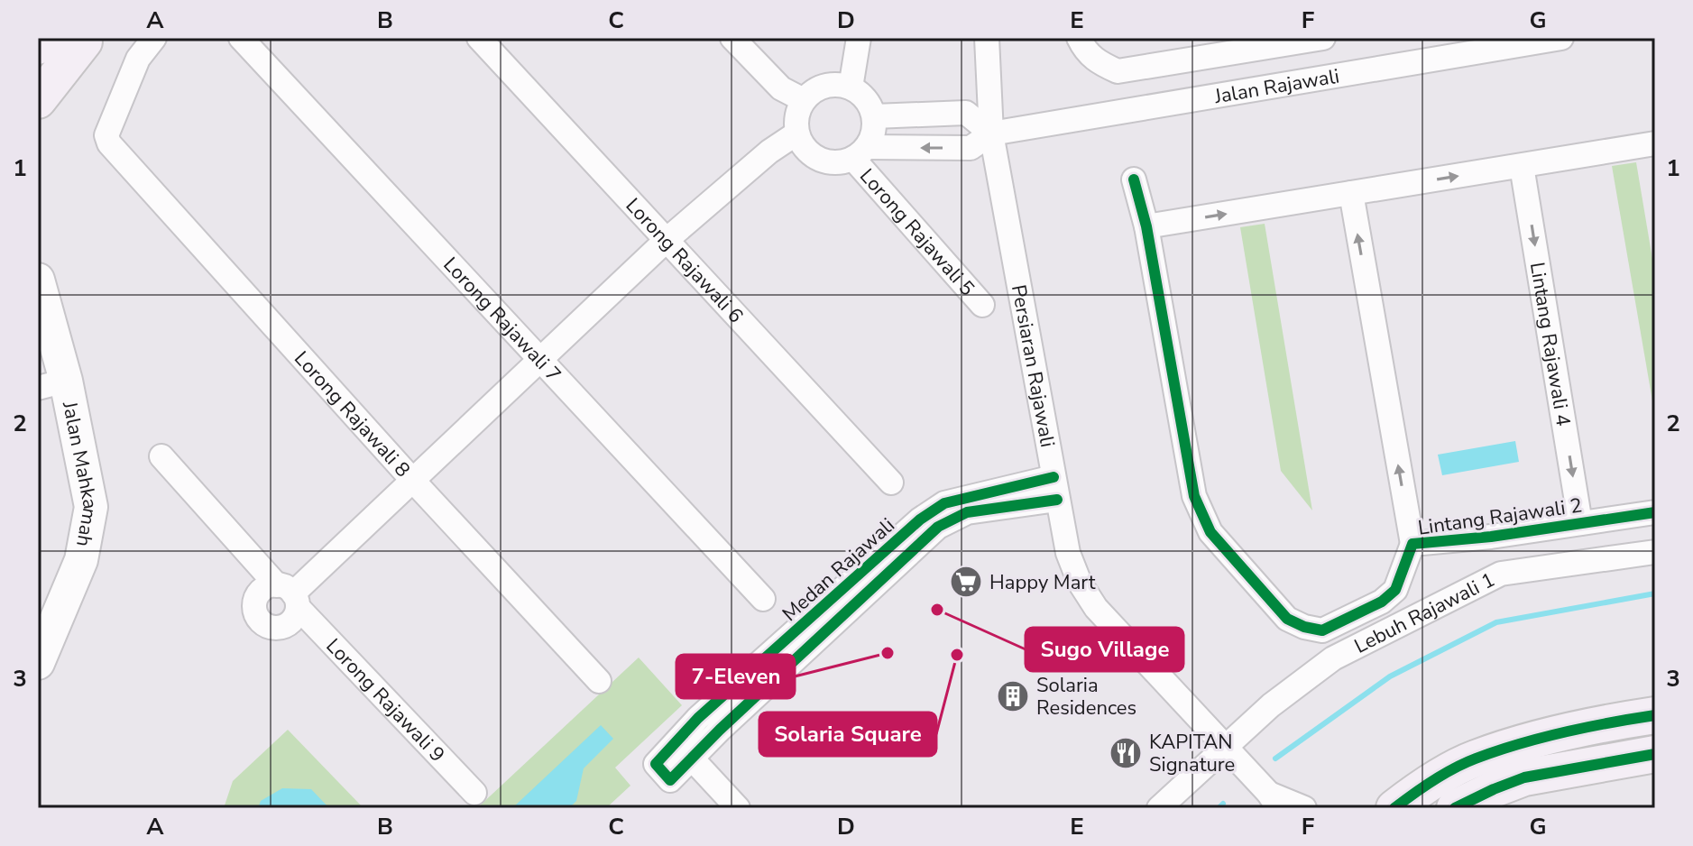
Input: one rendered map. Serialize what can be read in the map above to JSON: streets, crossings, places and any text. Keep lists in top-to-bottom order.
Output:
{
  "streets": {
    "main road": ["Jalan Mahkamah"],
    "street": [
      "Jalan Rajawali",
      "Lorong Rajawali 5",
      "Lorong Rajawali 6",
      "Lorong Rajawali 7",
      "Lintang Rajawali 4",
      "Persiaran Rajawali",
      "Lorong Rajawali 8",
      "Lintang Rajawali 2",
      "Medan Rajawali",
      "Lebuh Rajawali 1",
      "Lorong Rajawali 9"
    ]
  },
  "crossings": [
    ["Jalan Rajawali", "Lorong Rajawali 5"],
    ["Jalan Rajawali", "Persiaran Rajawali"],
    ["Lintang Rajawali 4", "Lintang Rajawali 2"],
    ["Persiaran Rajawali", "Medan Rajawali"],
    ["Persiaran Rajawali", "Lebuh Rajawali 1"]
  ],
  "places": {
    "supermarket": ["Happy Mart"],
    "other": ["Sugo Village", "7-Eleven", "Solaria Square"],
    "building": ["Solaria Residences"],
    "restaurant": ["KAPITAN Signature"]
  },
  "grid": {
    "columns": [
      "A",
      "B",
      "C",
      "D",
      "E",
      "F",
      "G"
    ],
    "rows": ["1", "2", "3"]
  }
}
